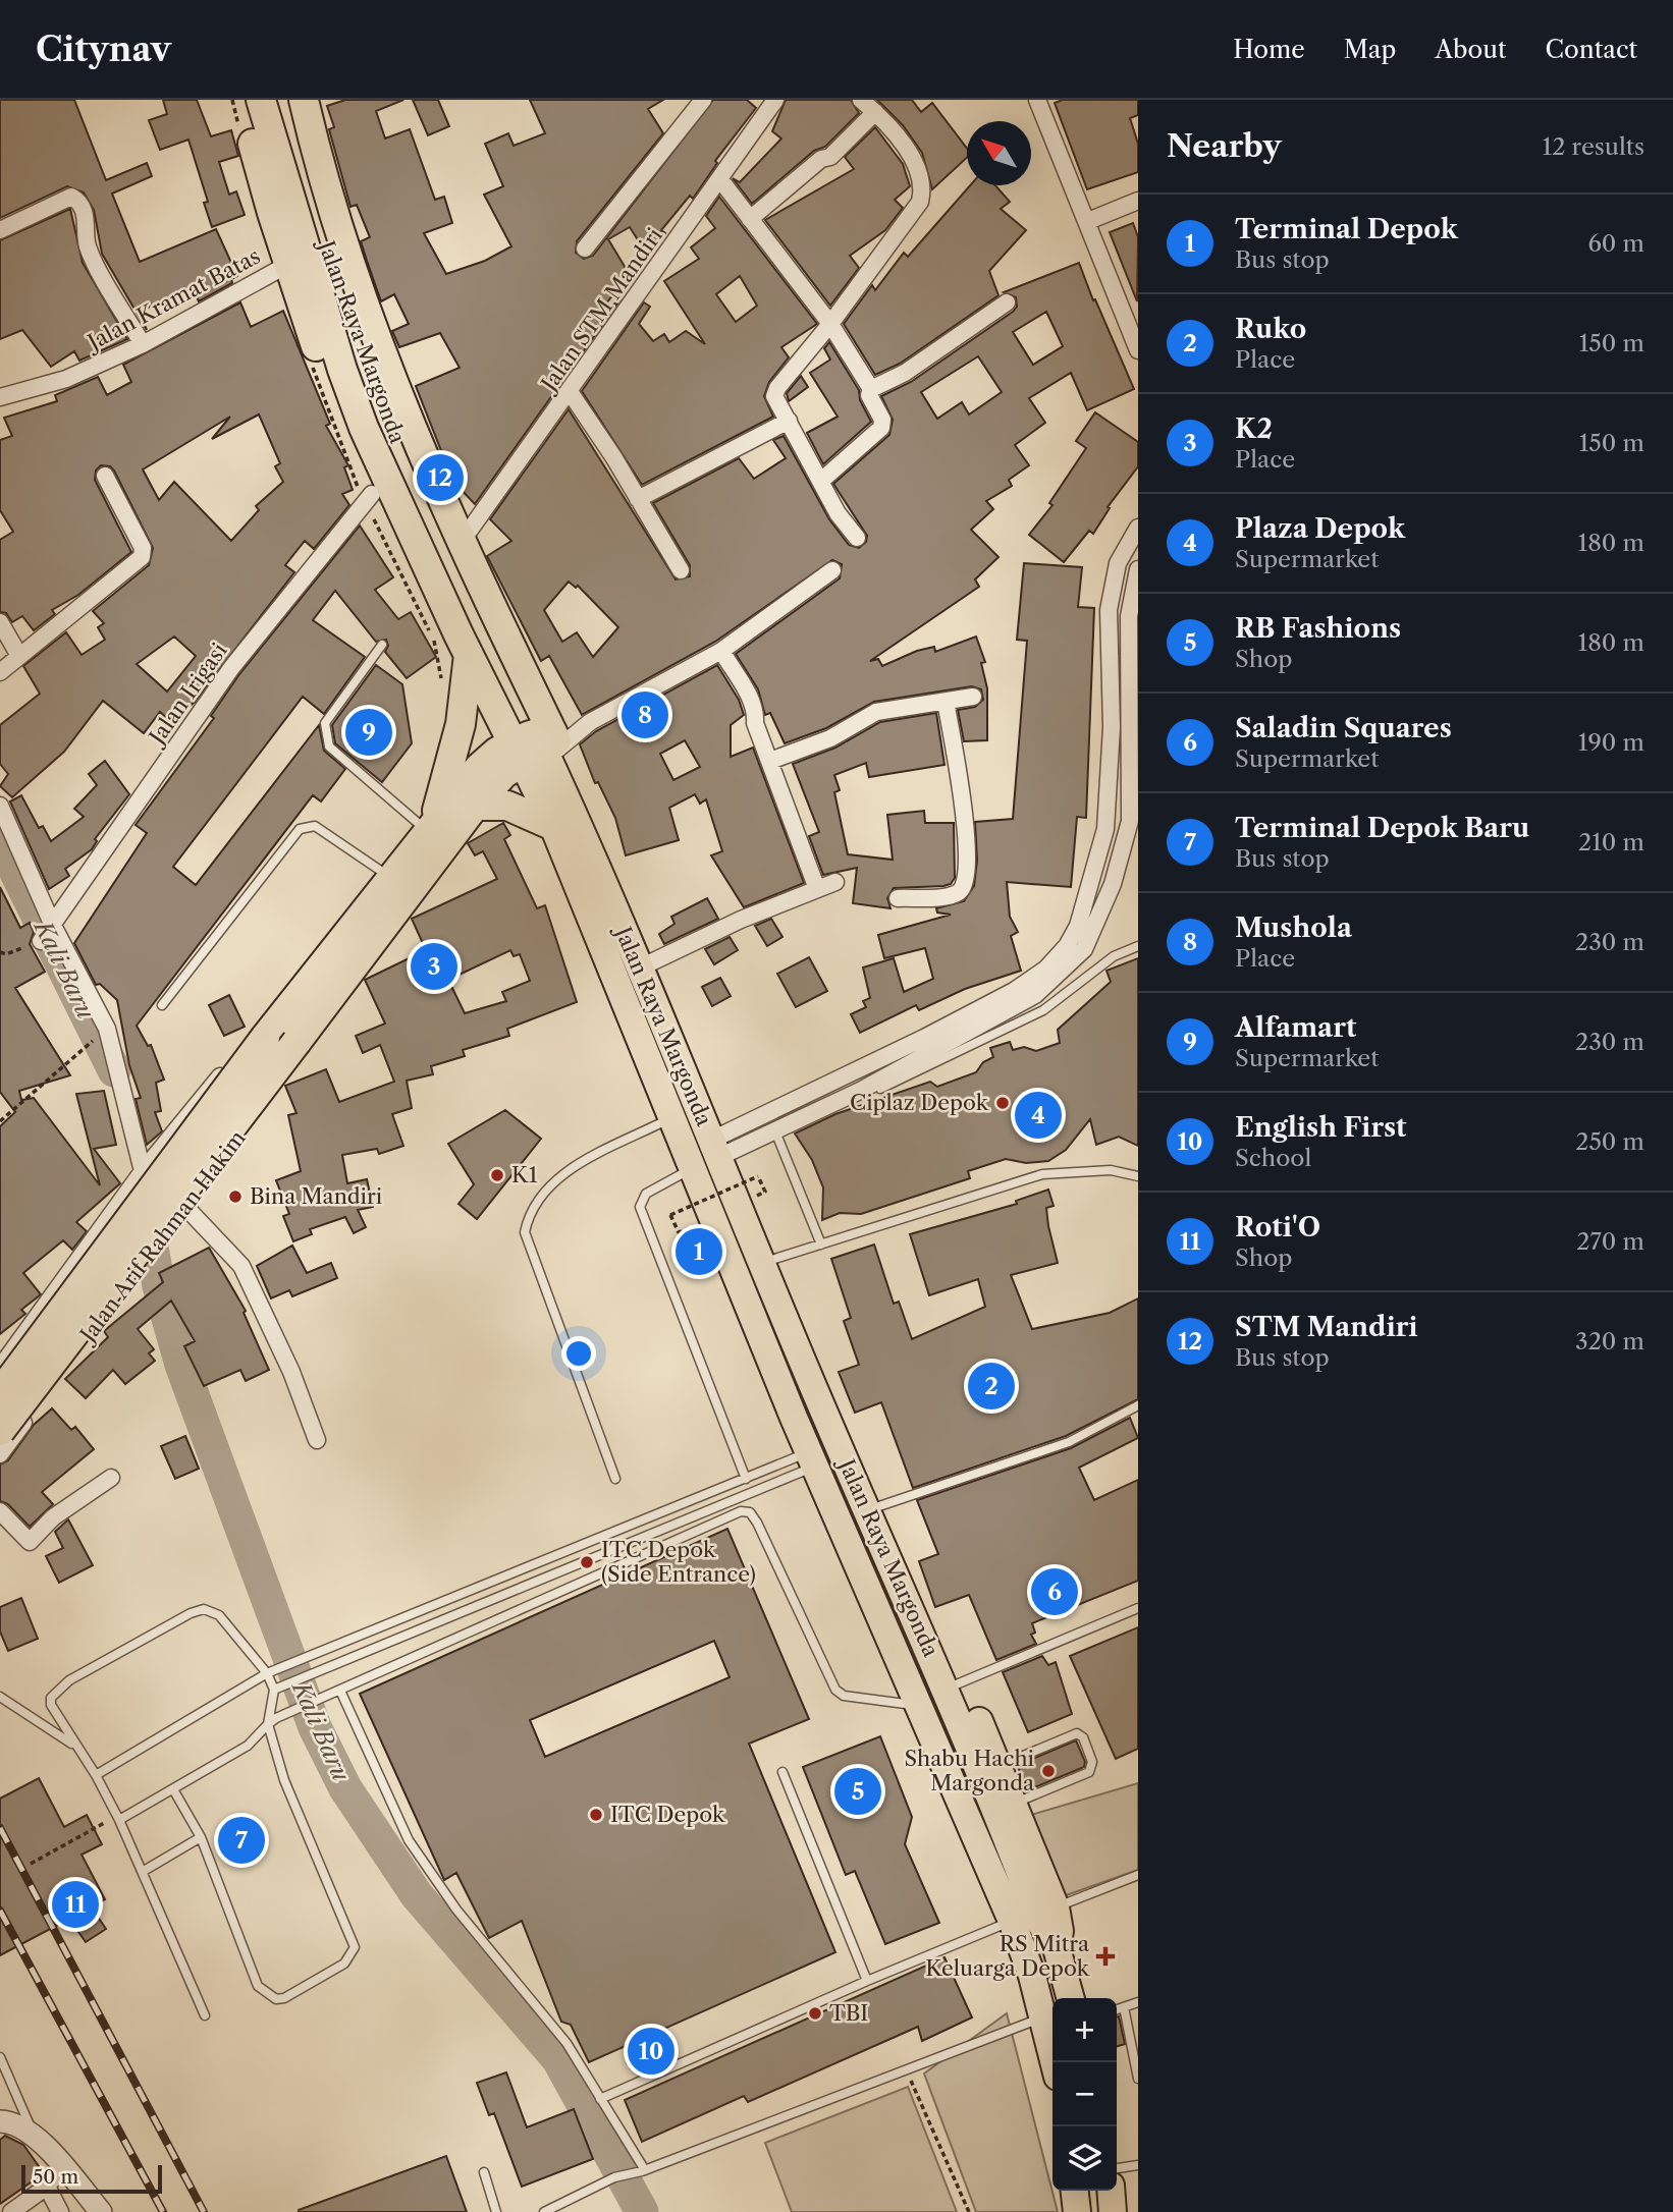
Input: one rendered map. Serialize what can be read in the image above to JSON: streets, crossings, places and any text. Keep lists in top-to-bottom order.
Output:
{
  "streets": {
    "highway": ["Jalan Raya Margonda", "Jalan Arif Rahman Hakim"],
    "street": ["Jalan Kramat Batas", "Jalan STM Mandiri", "Jalan Irigasi"]
  },
  "crossings": [
    ["Jalan Kramat Batas", "Jalan Raya Margonda"],
    ["Jalan STM Mandiri", "Jalan Raya Margonda"],
    ["Jalan Raya Margonda", "Jalan Irigasi"],
    ["Jalan Raya Margonda", "Jalan Arif Rahman Hakim"]
  ],
  "water": ["Kali Baru"],
  "places": {
    "other": [
      "Ciplaz Depok",
      "K1",
      "Bina Mandiri",
      "ITC Depok (Side Entrance)",
      "Shabu Hachi Margonda",
      "ITC Depok",
      "TBI"
    ],
    "health": ["RS Mitra Keluarga Depok"]
  },
  "scale_bar": "50 m",
  "north": "top left",
  "page": {
    "header": "Citynav",
    "nav": [
      "Home",
      "Map",
      "About",
      "Contact"
    ],
    "heading": ["Nearby", "12 results"],
    "list": [
      {
        "mark": "1",
        "name": "Terminal Depok",
        "note": "Bus stop",
        "value": "60 m"
      },
      {
        "mark": "2",
        "name": "Ruko",
        "note": "Place",
        "value": "150 m"
      },
      {
        "mark": "3",
        "name": "K2",
        "note": "Place",
        "value": "150 m"
      },
      {
        "mark": "4",
        "name": "Plaza Depok",
        "note": "Supermarket",
        "value": "180 m"
      },
      {
        "mark": "5",
        "name": "RB Fashions",
        "note": "Shop",
        "value": "180 m"
      },
      {
        "mark": "6",
        "name": "Saladin Squares",
        "note": "Supermarket",
        "value": "190 m"
      },
      {
        "mark": "7",
        "name": "Terminal Depok Baru",
        "note": "Bus stop",
        "value": "210 m"
      },
      {
        "mark": "8",
        "name": "Mushola",
        "note": "Place",
        "value": "230 m"
      },
      {
        "mark": "9",
        "name": "Alfamart",
        "note": "Supermarket",
        "value": "230 m"
      },
      {
        "mark": "10",
        "name": "English First",
        "note": "School",
        "value": "250 m"
      },
      {
        "mark": "11",
        "name": "Roti'O",
        "note": "Shop",
        "value": "270 m"
      },
      {
        "mark": "12",
        "name": "STM Mandiri",
        "note": "Bus stop",
        "value": "320 m"
      }
    ],
    "pins": [
      "12",
      "8",
      "9",
      "3",
      "4",
      "1",
      "2",
      "6",
      "5",
      "7",
      "11",
      "10"
    ],
    "map_buttons": ["+", "−"],
    "scale": "50 m"
  }
}
